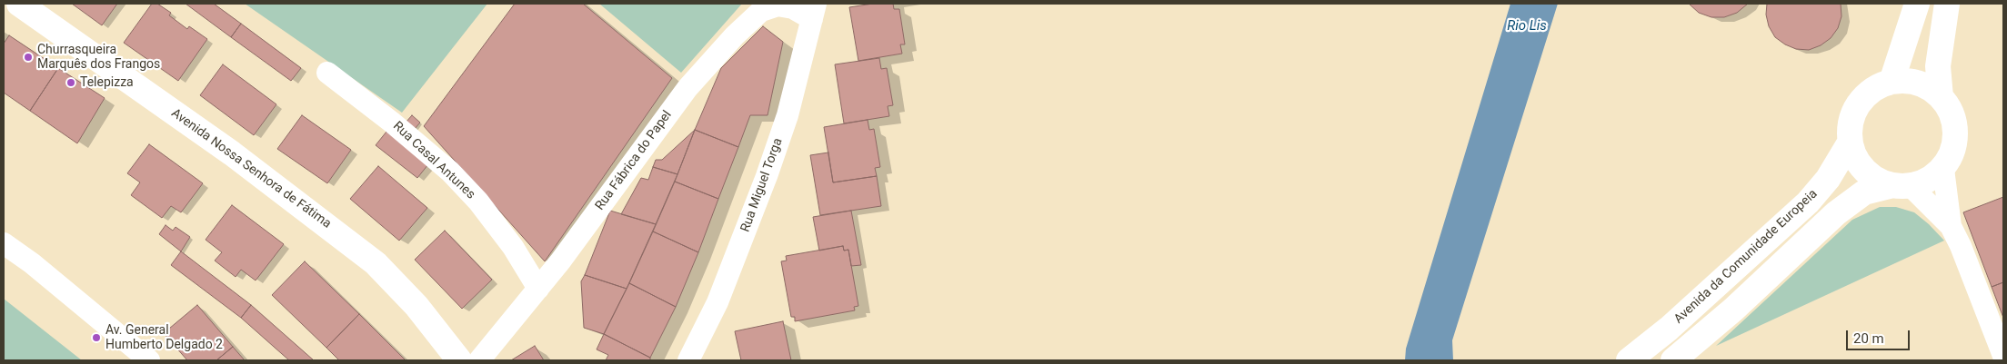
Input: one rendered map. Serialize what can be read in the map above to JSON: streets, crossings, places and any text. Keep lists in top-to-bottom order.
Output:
{
  "streets": {
    "main road": ["Avenida Nossa Senhora de Fátima", "Avenida da Comunidade Europeia"],
    "street": ["Rua Casal Antunes", "Rua Fábrica do Papel", "Rua Miguel Torga"]
  },
  "crossings": [
    ["Rua Casal Antunes", "Rua Fábrica do Papel"],
    ["Rua Fábrica do Papel", "Rua Miguel Torga"]
  ],
  "water": ["Rio Lis"],
  "places": ["Churrasqueira Marquês dos Frangos", "Telepizza", "Av. General Humberto Delgado 2"],
  "scale_bar": "20 m"
}
